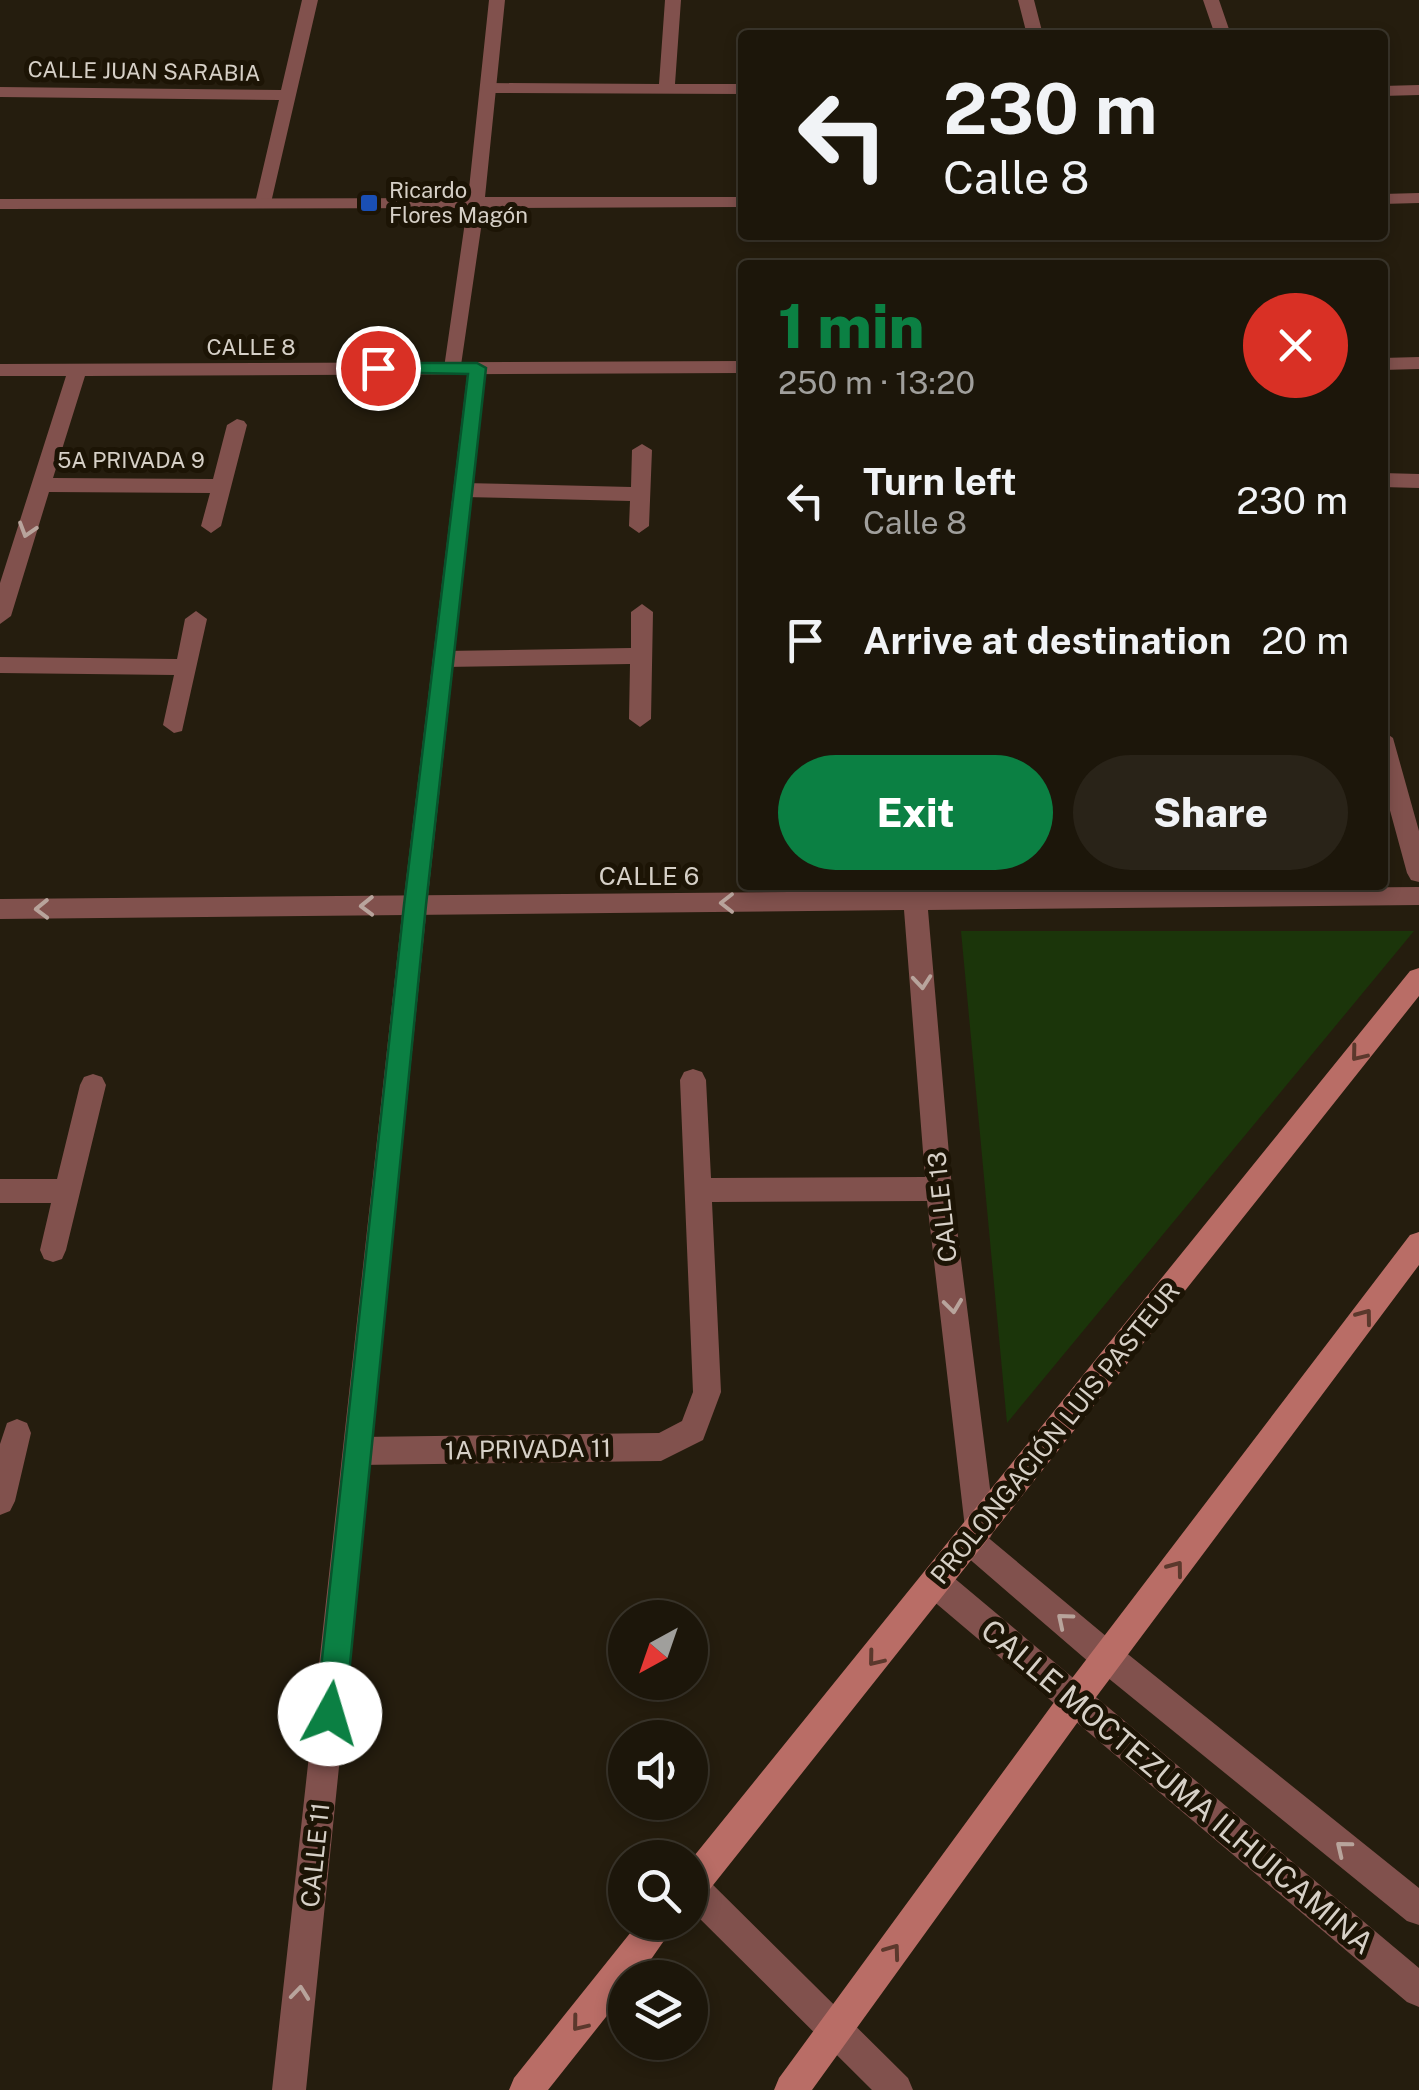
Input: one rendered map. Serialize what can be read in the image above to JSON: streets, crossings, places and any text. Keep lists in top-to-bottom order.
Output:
{
  "streets": {
    "main road": ["PROLONGACIÓN LUIS PASTEUR"],
    "street": [
      "CALLE JUAN SARABIA",
      "CALLE 8",
      "5A PRIVADA 9",
      "CALLE 6",
      "CALLE 13",
      "1A PRIVADA 11",
      "CALLE MOCTEZUMA ILHUICAMINA",
      "CALLE 11"
    ]
  },
  "crossings": [
    ["CALLE 8", "CALLE 11"],
    ["CALLE 6", "CALLE 13"],
    ["CALLE 6", "CALLE 11"],
    ["CALLE 13", "PROLONGACIÓN LUIS PASTEUR"],
    ["CALLE 13", "CALLE MOCTEZUMA ILHUICAMINA"],
    ["PROLONGACIÓN LUIS PASTEUR", "CALLE MOCTEZUMA ILHUICAMINA"],
    ["1A PRIVADA 11", "CALLE 11"]
  ],
  "one_way": ["CALLE 6", "CALLE 13"],
  "places": {
    "transit": ["Ricardo Flores Magón"]
  },
  "north": "bottom left",
  "page": {
    "turn": ["230 m", "Calle 8"],
    "heading": ["1 min", "250 m · 13:20"],
    "list": [
      {
        "name": "Turn left",
        "note": "Calle 8",
        "value": "230 m"
      },
      {
        "name": "Arrive at destination",
        "value": "20 m"
      }
    ],
    "buttons": ["Exit", "Share"]
  }
}
